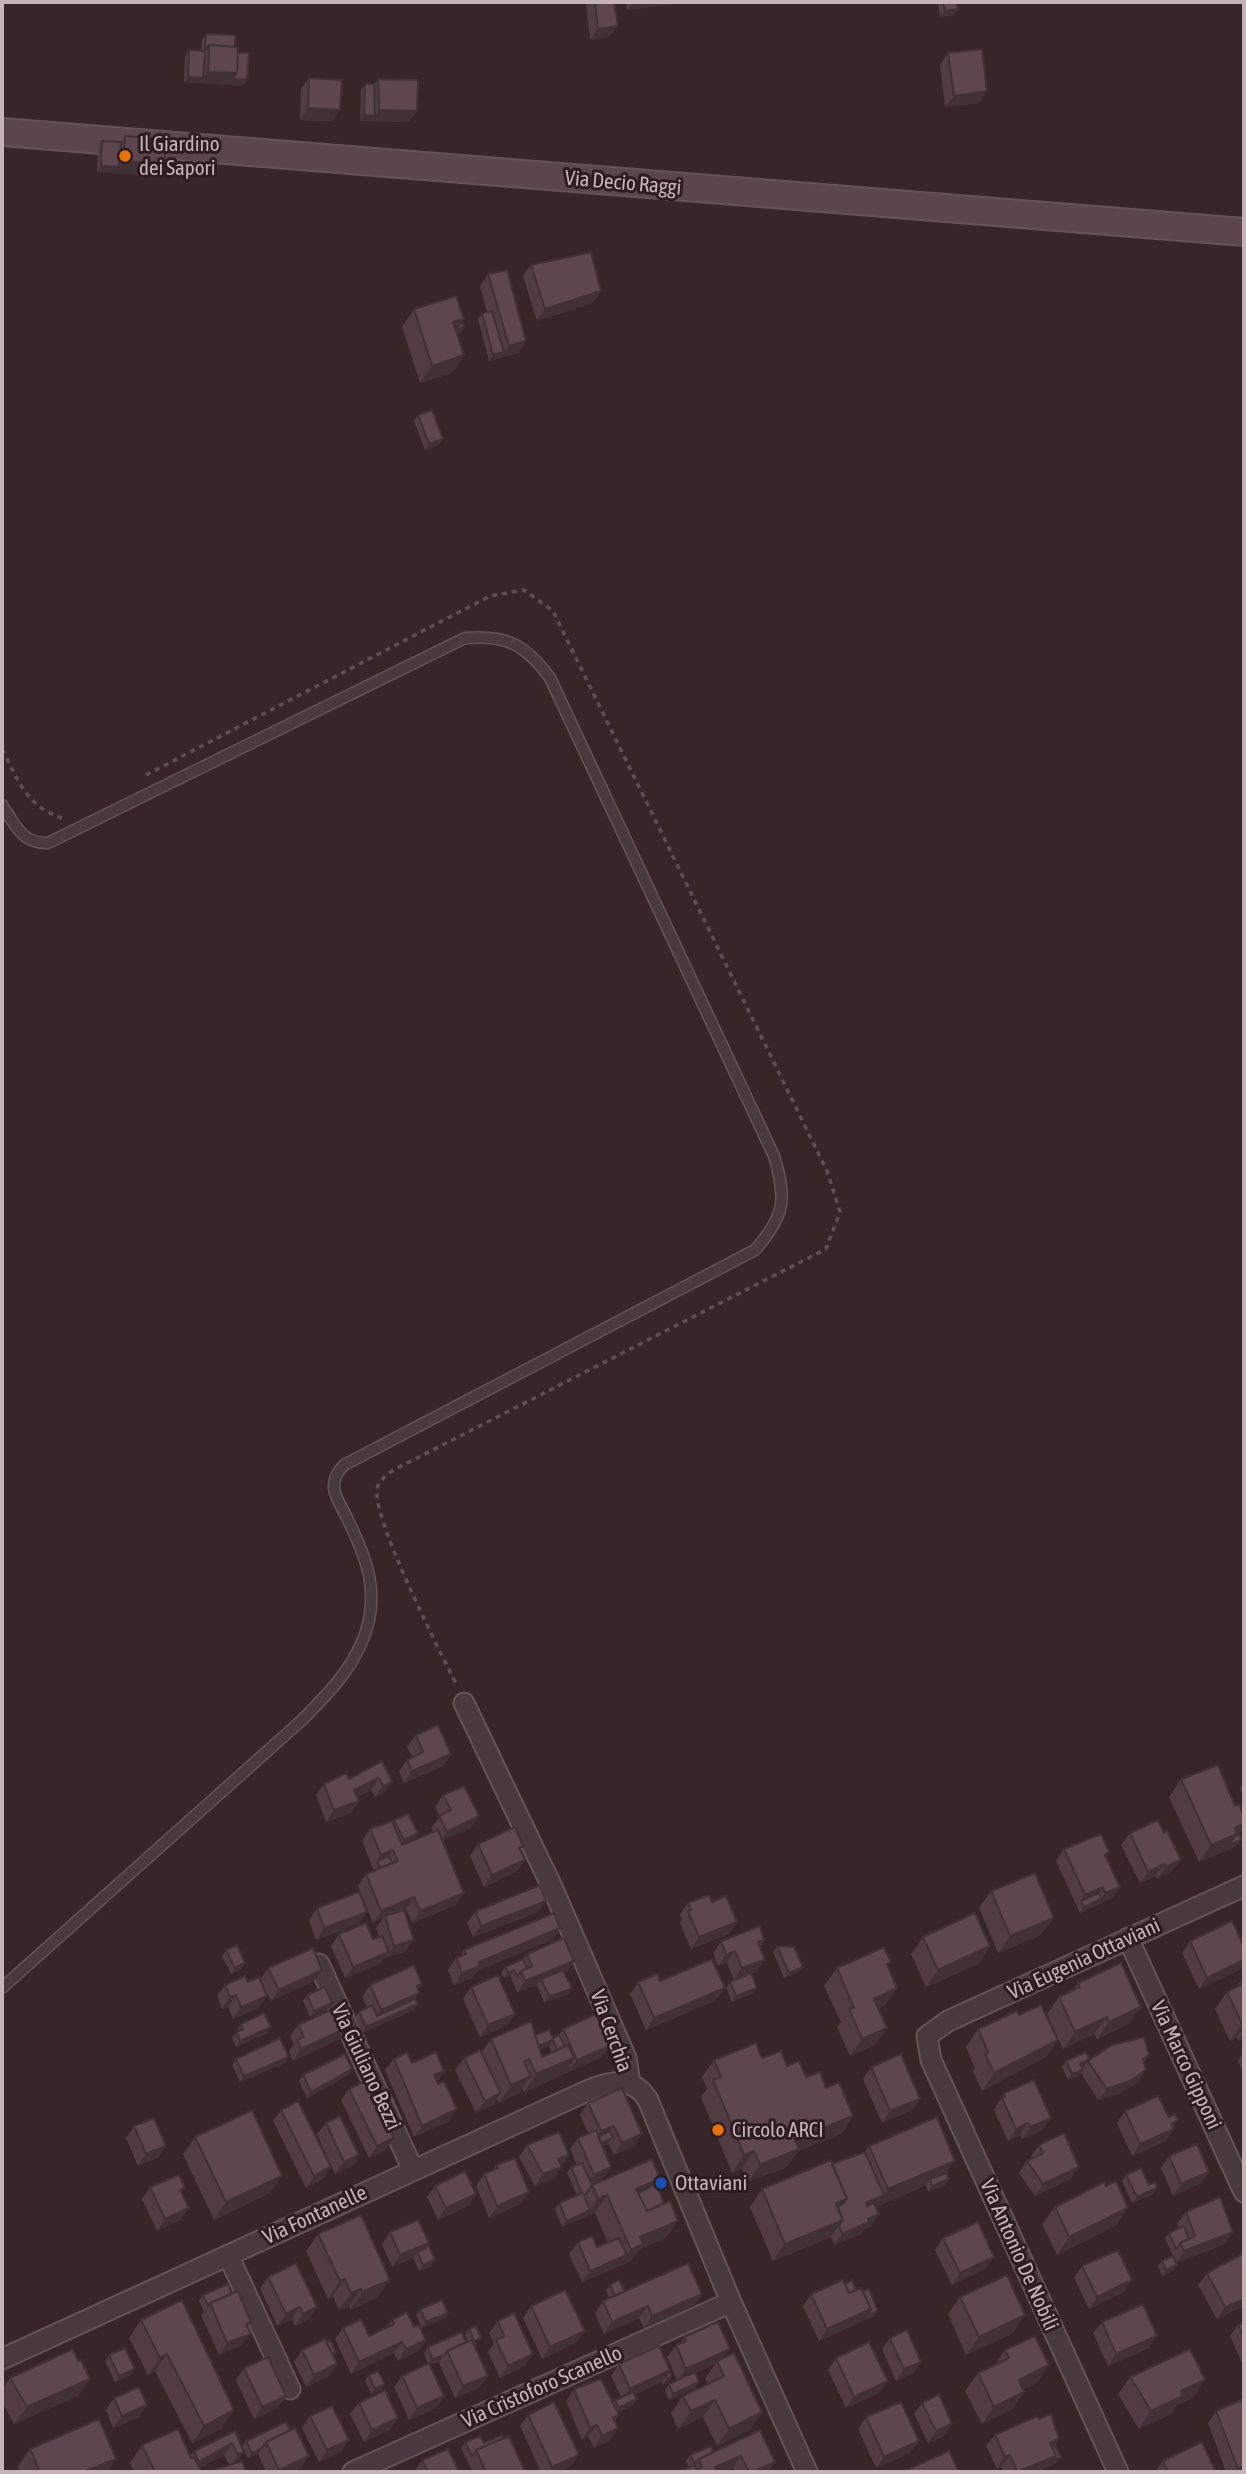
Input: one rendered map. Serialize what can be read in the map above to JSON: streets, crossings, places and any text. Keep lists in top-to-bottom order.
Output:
{
  "streets": {
    "main road": ["Via Decio Raggi"],
    "street": [
      "Via Eugenia Ottaviani",
      "Via Cerchia",
      "Via Marco Gipponi",
      "Via Giuliano Bezzi",
      "Via Fontanelle",
      "Via Antonio De Nobili",
      "Via Cristoforo Scanello"
    ]
  },
  "crossings": [
    ["Via Eugenia Ottaviani", "Via Marco Gipponi"],
    ["Via Eugenia Ottaviani", "Via Antonio De Nobili"],
    ["Via Cerchia", "Via Fontanelle"],
    ["Via Cerchia", "Via Cristoforo Scanello"],
    ["Via Giuliano Bezzi", "Via Fontanelle"]
  ],
  "places": ["Il Giardino dei Sapori", "Circolo ARCI", "Ottaviani"]
}
